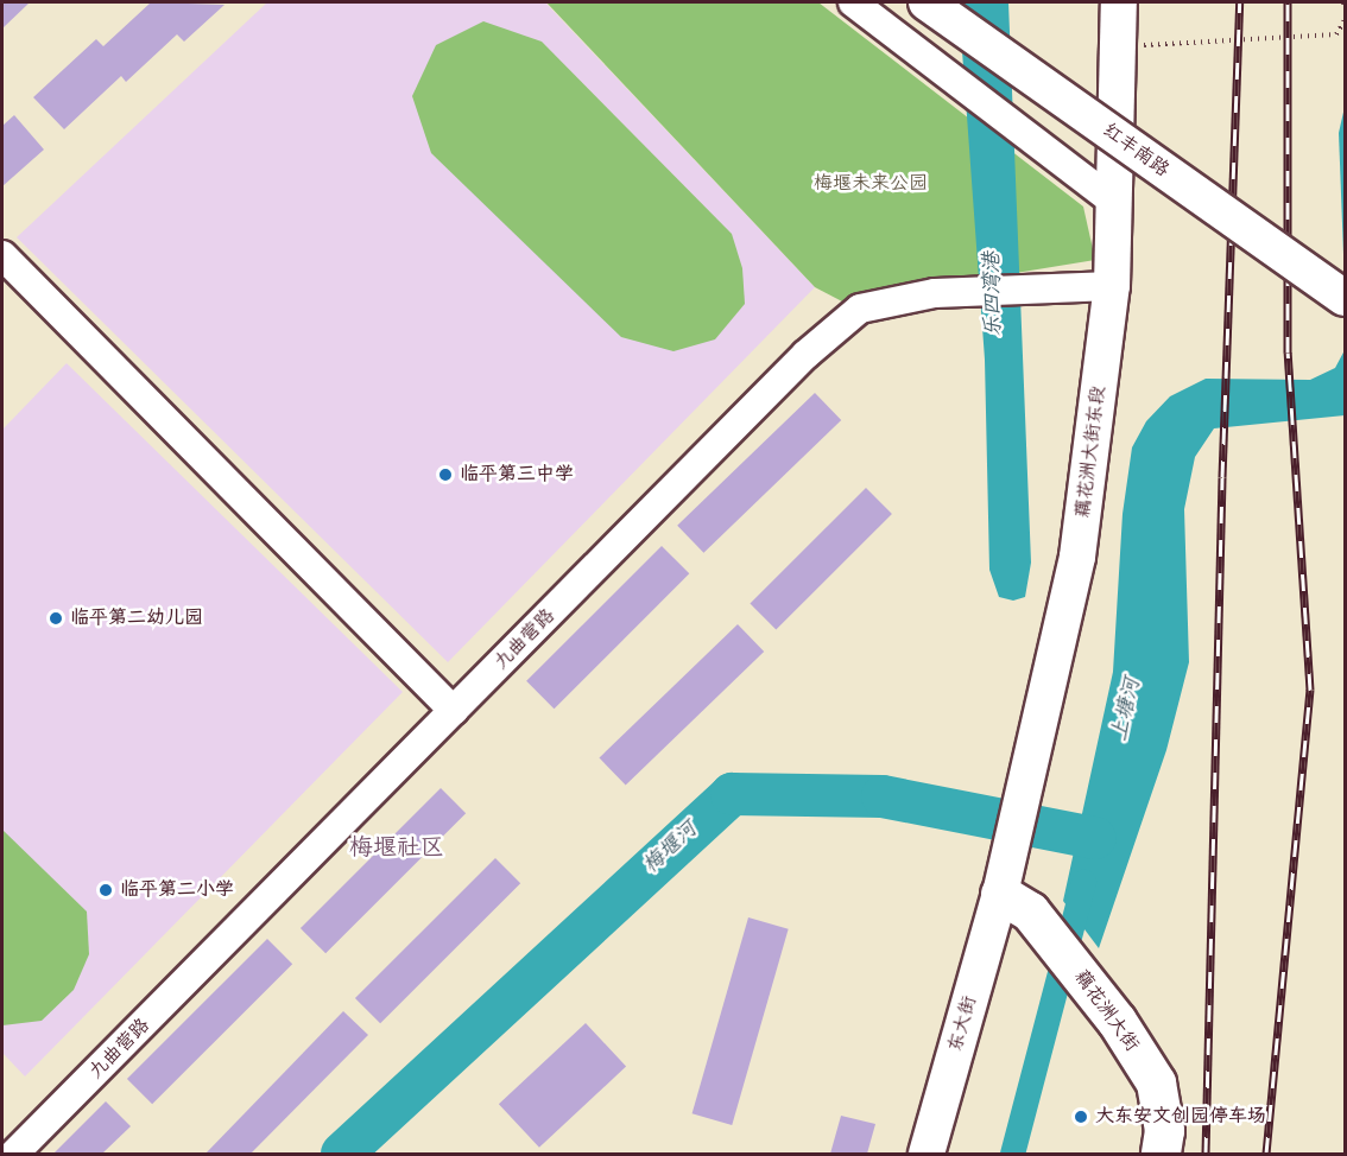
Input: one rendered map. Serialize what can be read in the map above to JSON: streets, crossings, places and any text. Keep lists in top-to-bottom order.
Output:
{
  "streets": {
    "main road": ["藕花洲大街"],
    "street": [
      "红丰南路",
      "藕花洲大街东段",
      "九曲营路",
      "东大街"
    ]
  },
  "crossings": [
    ["藕花洲大街东段", "九曲营路"],
    ["藕花洲大街东段", "藕花洲大街"],
    ["藕花洲大街东段", "东大街"],
    ["藕花洲大街", "东大街"]
  ],
  "districts": ["梅堰社区"],
  "water": ["乐四湾港", "上塘河", "梅堰河"],
  "parks": ["梅堰未来公园"],
  "places": [
    "临平第三中学",
    "临平第二幼儿园",
    "临平第二小学",
    "大东安文创园停车场"
  ]
}
